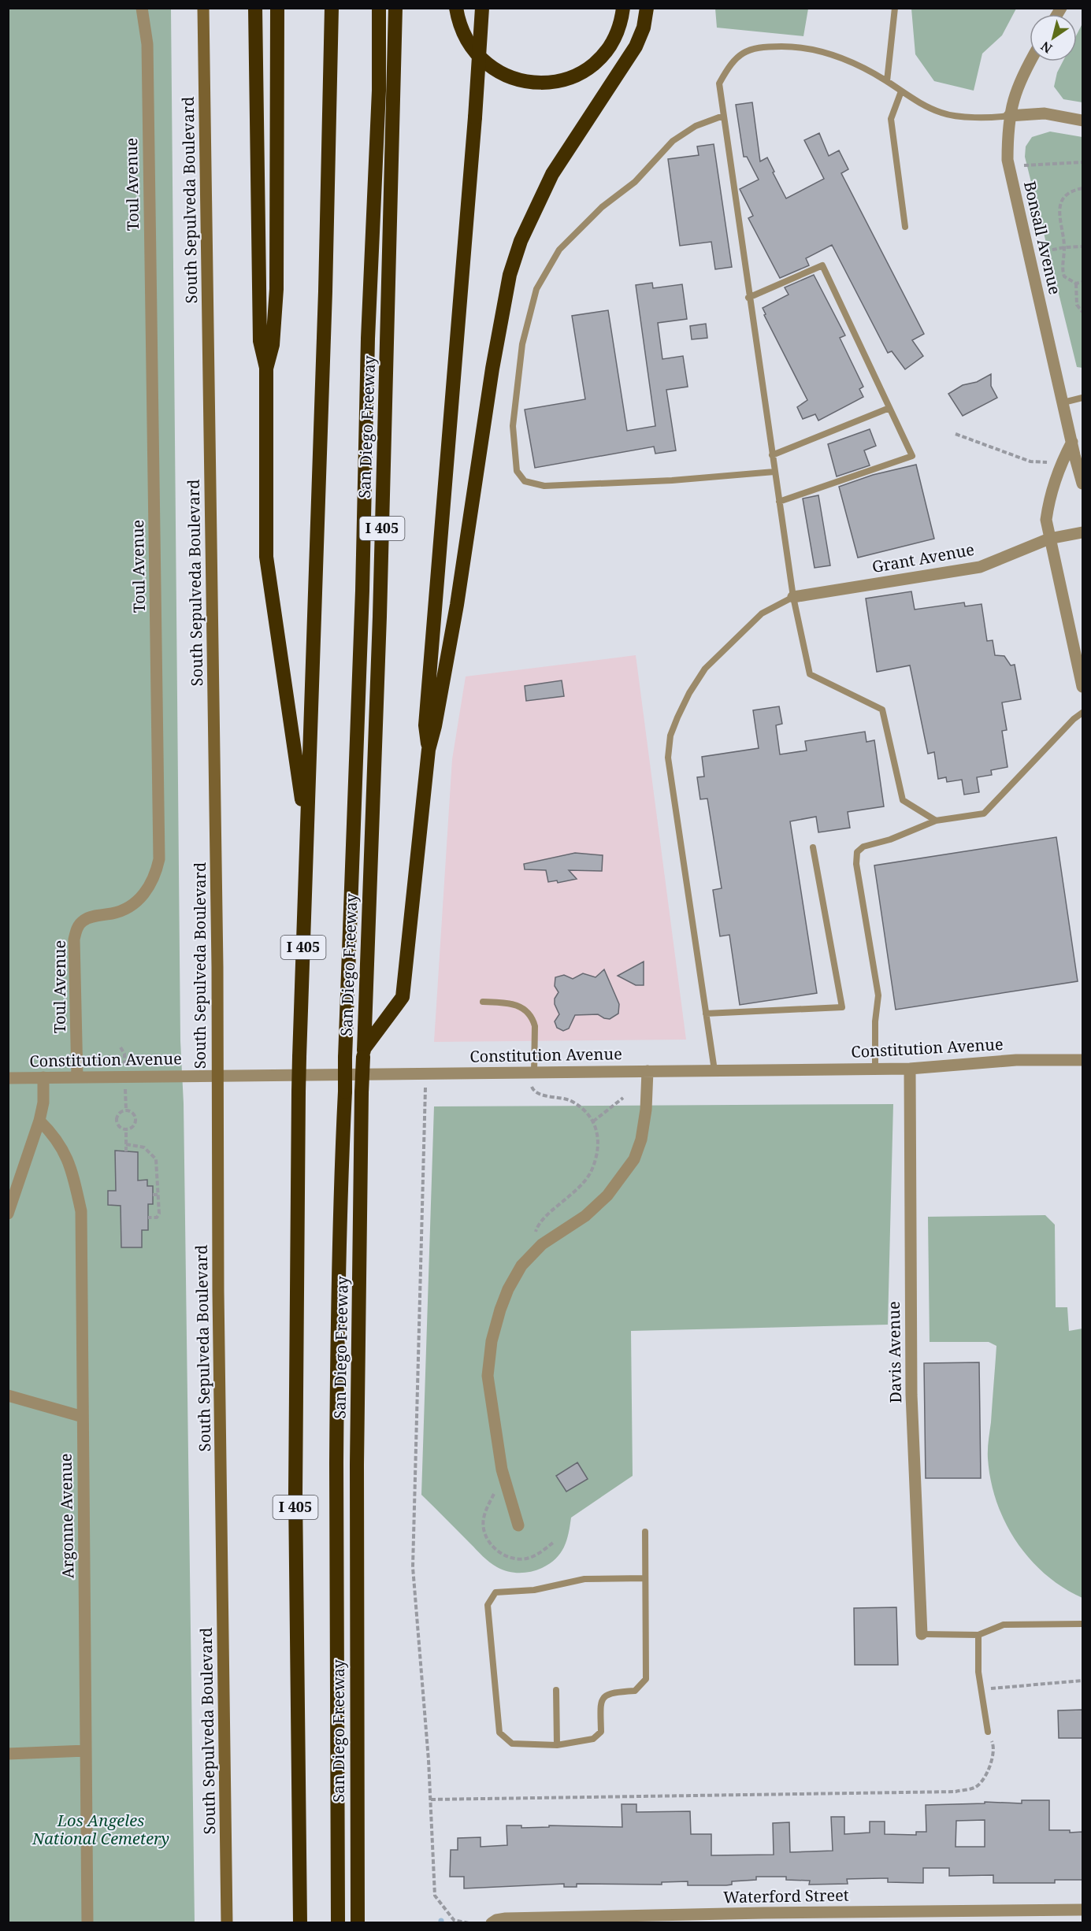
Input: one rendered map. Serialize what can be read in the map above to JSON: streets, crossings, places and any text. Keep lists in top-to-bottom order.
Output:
{
  "streets": {
    "highway": ["San Diego Freeway", "I 405"],
    "main road": ["South Sepulveda Boulevard"],
    "street": [
      "Toul Avenue",
      "Bonsall Avenue",
      "Grant Avenue",
      "Constitution Avenue",
      "Davis Avenue",
      "Argonne Avenue",
      "Waterford Street"
    ]
  },
  "crossings": [
    ["Toul Avenue", "Constitution Avenue"],
    ["South Sepulveda Boulevard", "Constitution Avenue"],
    ["Constitution Avenue", "Davis Avenue"]
  ],
  "parks": ["Los Angeles National Cemetery"],
  "north": "bottom left"
}
